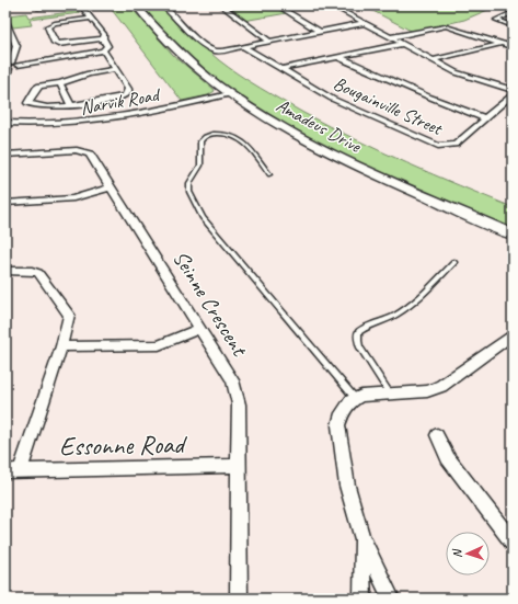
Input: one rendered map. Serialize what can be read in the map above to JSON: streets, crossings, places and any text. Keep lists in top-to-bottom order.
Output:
{
  "streets": {
    "street": [
      "Narvik Road",
      "Bougainville Street",
      "Amadeus Drive",
      "Seinne Crescent",
      "Essonne Road"
    ]
  },
  "crossings": [
    ["Narvik Road", "Amadeus Drive"],
    ["Seinne Crescent", "Essonne Road"]
  ],
  "north": "left"
}
